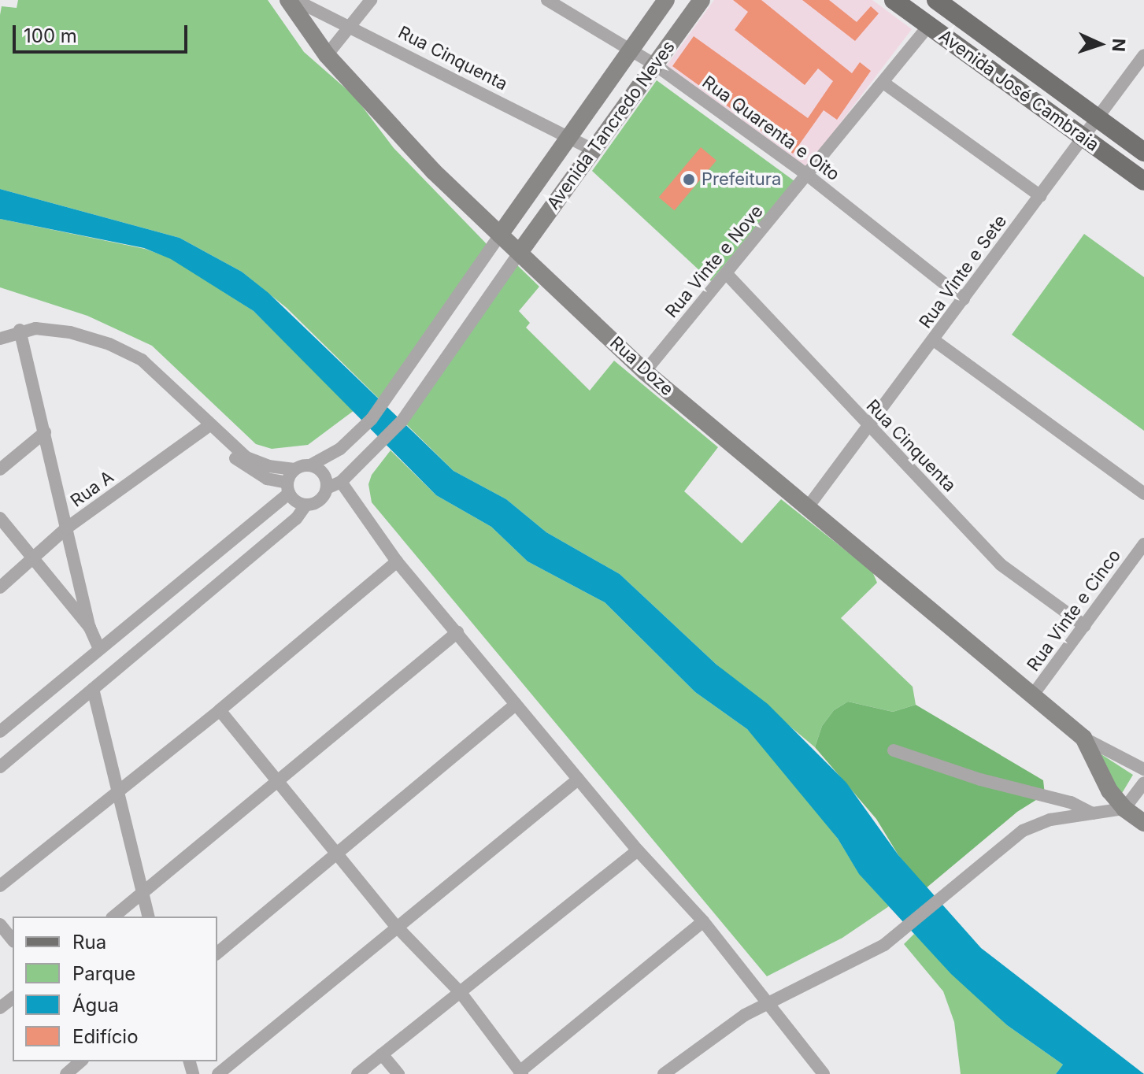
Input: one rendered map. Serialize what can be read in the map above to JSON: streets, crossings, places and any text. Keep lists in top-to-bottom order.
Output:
{
  "streets": {
    "main road": ["Avenida José Cambraia"],
    "street": [
      "Rua Cinquenta",
      "Avenida Tancredo Neves",
      "Rua Quarenta e Oito",
      "Rua Vinte e Nove",
      "Rua Vinte e Sete",
      "Rua Doze",
      "Rua A",
      "Rua Vinte e Cinco"
    ]
  },
  "crossings": [
    ["Rua Cinquenta", "Avenida Tancredo Neves"],
    ["Rua Cinquenta", "Rua Vinte e Nove"],
    ["Rua Cinquenta", "Rua Vinte e Sete"],
    ["Rua Cinquenta", "Rua Vinte e Cinco"],
    ["Avenida José Cambraia", "Rua Vinte e Nove"],
    ["Avenida José Cambraia", "Rua Vinte e Sete"],
    ["Avenida Tancredo Neves", "Rua Quarenta e Oito"],
    ["Avenida Tancredo Neves", "Rua Doze"],
    ["Rua Quarenta e Oito", "Rua Vinte e Nove"],
    ["Rua Quarenta e Oito", "Rua Vinte e Sete"],
    ["Rua Vinte e Nove", "Rua Doze"],
    ["Rua Vinte e Sete", "Rua Doze"],
    ["Rua Doze", "Rua Vinte e Cinco"]
  ],
  "places": ["Prefeitura"],
  "legend": [
    "Rua",
    "Parque",
    "Água",
    "Edifício"
  ],
  "scale_bar": "100 m",
  "north": "right"
}
